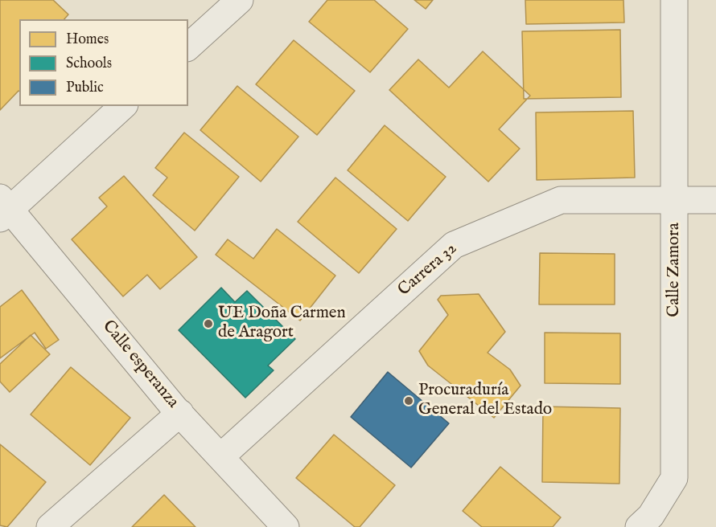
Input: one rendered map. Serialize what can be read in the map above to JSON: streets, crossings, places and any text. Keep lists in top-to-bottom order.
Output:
{
  "streets": {
    "street": ["Carrera 32", "Calle Zamora", "Calle esperanza"]
  },
  "crossings": [
    ["Carrera 32", "Calle Zamora"],
    ["Carrera 32", "Calle esperanza"]
  ],
  "places": ["UE Doña Carmen de Aragort", "Procuraduría General del Estado"],
  "legend": ["Homes", "Schools", "Public"]
}
